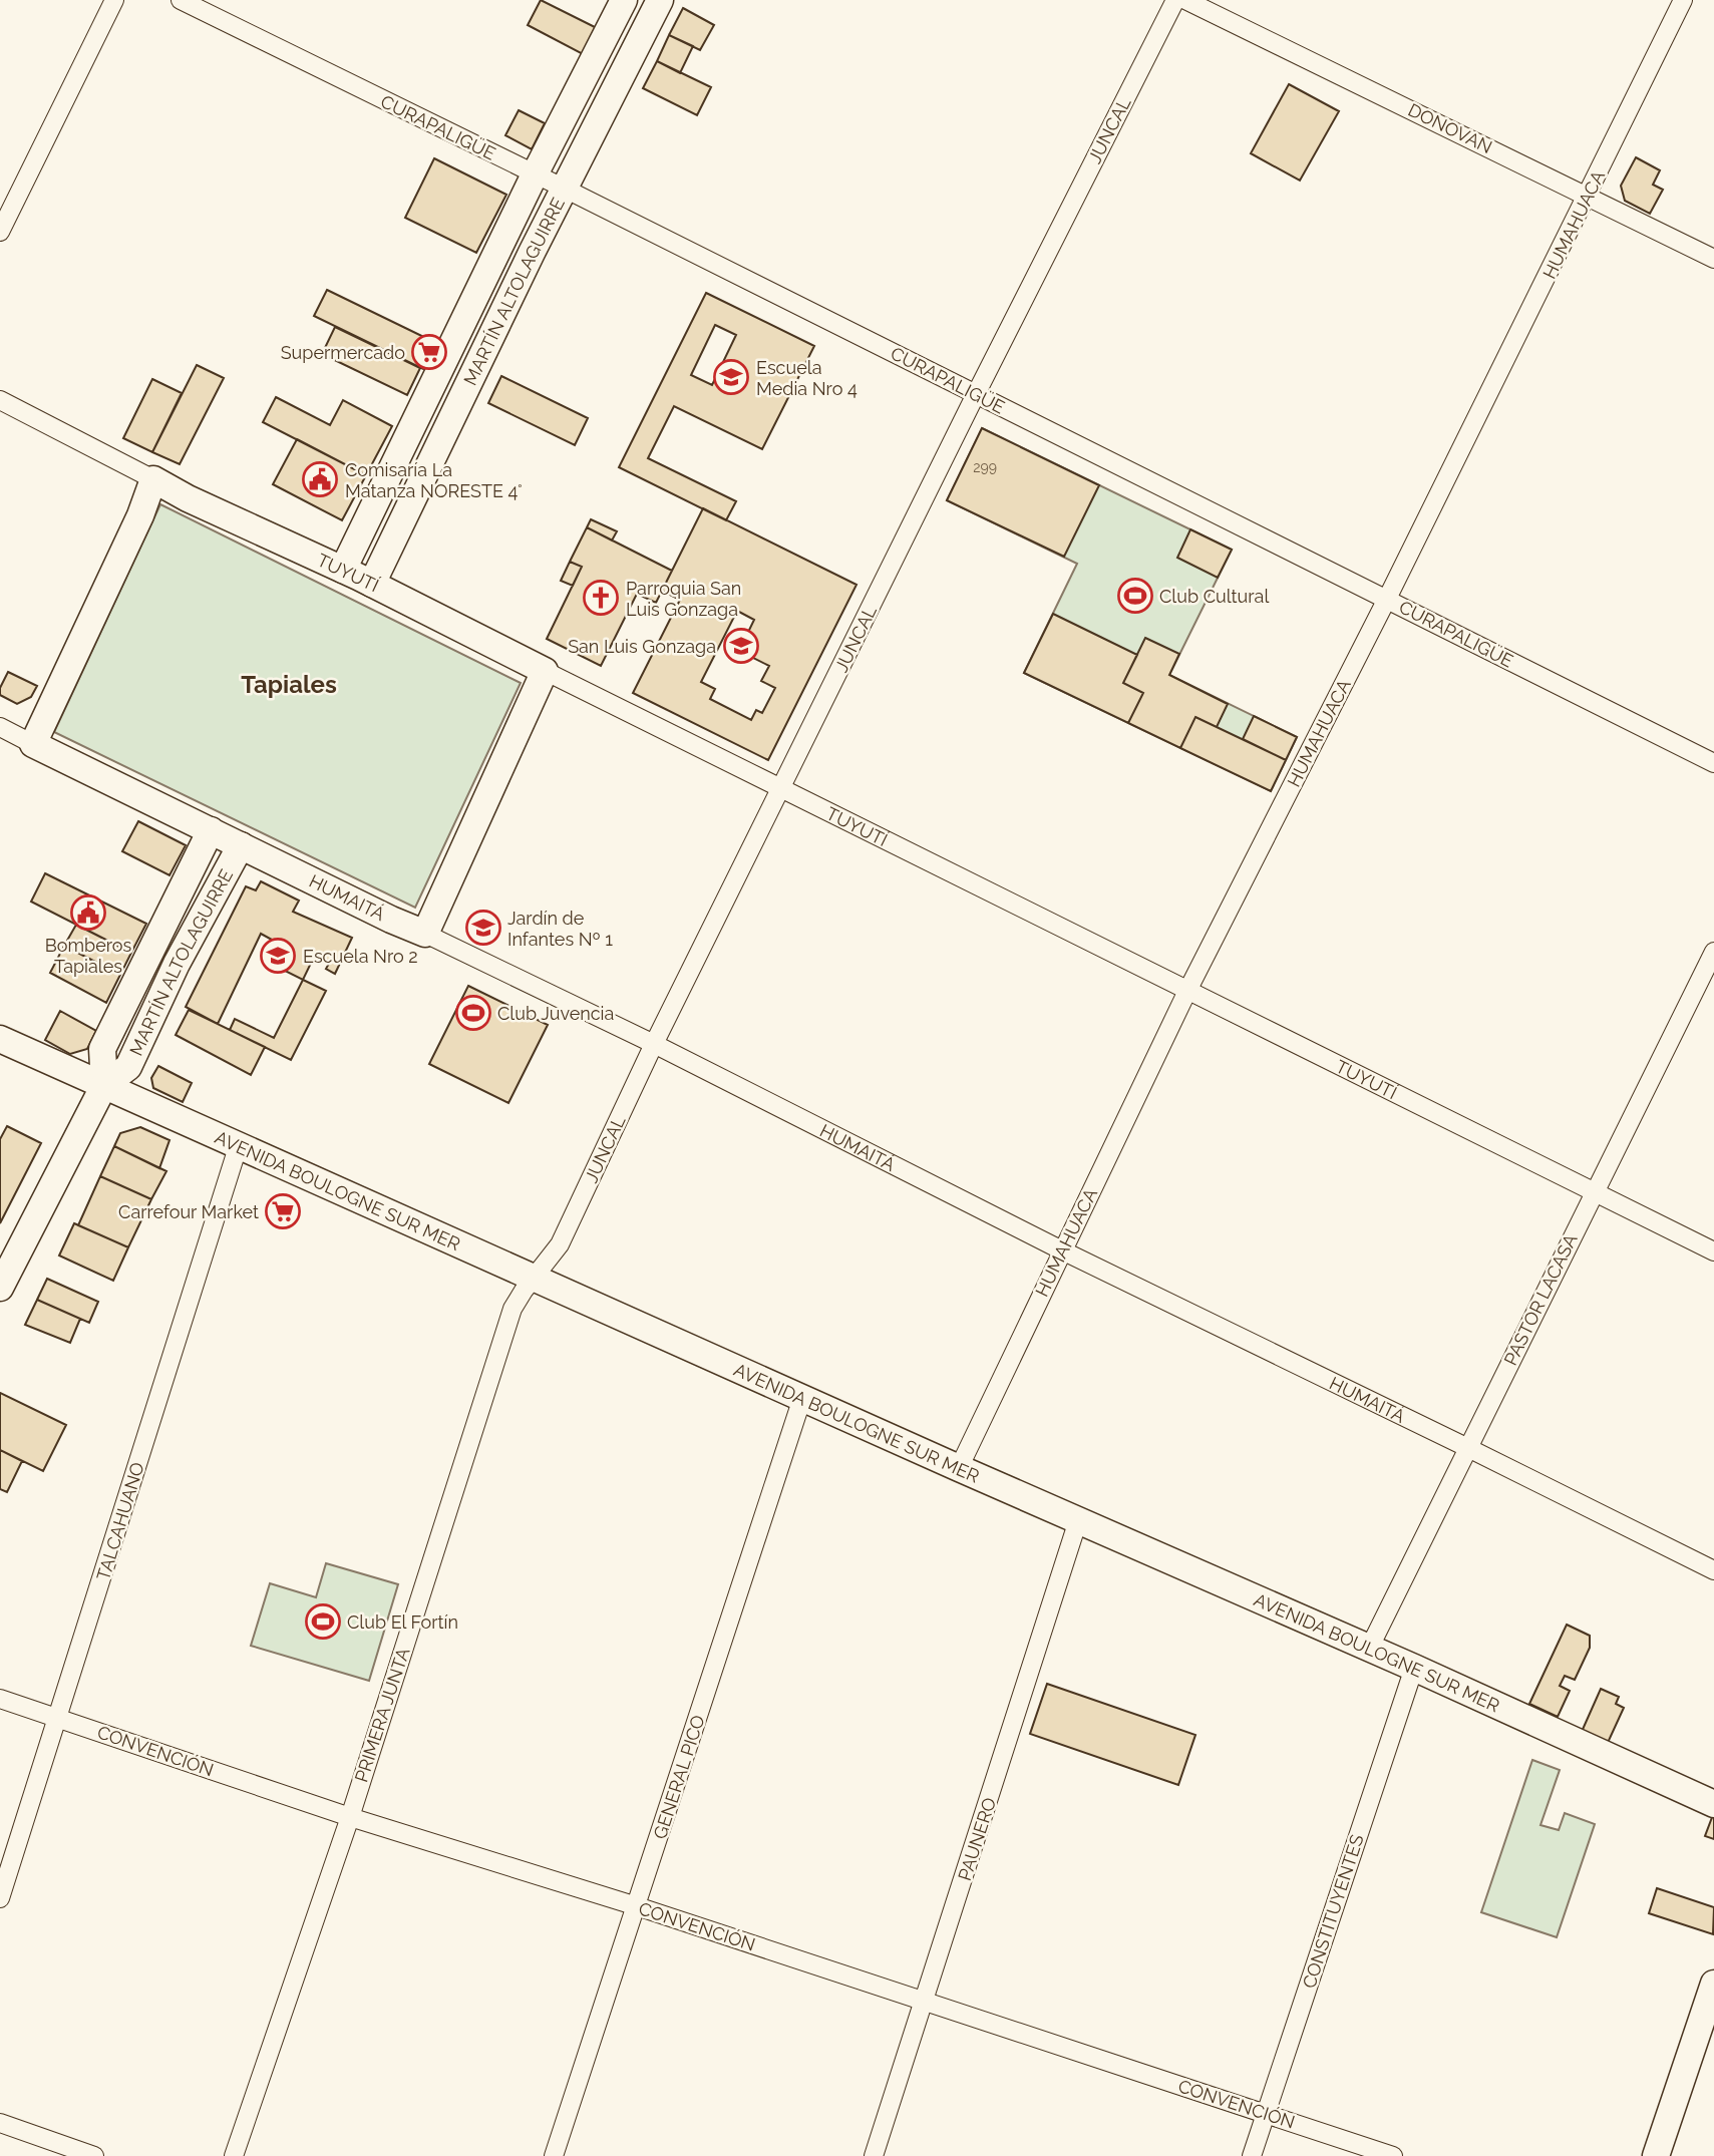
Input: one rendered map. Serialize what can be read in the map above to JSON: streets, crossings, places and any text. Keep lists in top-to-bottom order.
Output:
{
  "streets": {
    "street": [
      "CURAPALIGÜE",
      "DONOVAN",
      "JUNCAL",
      "HUMAHUACA",
      "MARTÍN ALTOLAGUIRRE",
      "TUYUTÍ",
      "HUMAITÁ",
      "AVENIDA BOULOGNE SUR MER",
      "PASTOR LACASA",
      "TALCAHUANO",
      "PRIMERA JUNTA",
      "CONVENCIÓN",
      "GENERAL PICO",
      "PAUNERO",
      "CONSTITUYENTES"
    ]
  },
  "crossings": [
    ["CURAPALIGÜE", "JUNCAL"],
    ["CURAPALIGÜE", "HUMAHUACA"],
    ["CURAPALIGÜE", "MARTÍN ALTOLAGUIRRE"],
    ["DONOVAN", "HUMAHUACA"],
    ["JUNCAL", "TUYUTÍ"],
    ["JUNCAL", "HUMAITÁ"],
    ["JUNCAL", "AVENIDA BOULOGNE SUR MER"],
    ["JUNCAL", "PRIMERA JUNTA"],
    ["HUMAHUACA", "TUYUTÍ"],
    ["HUMAHUACA", "HUMAITÁ"],
    ["HUMAHUACA", "AVENIDA BOULOGNE SUR MER"],
    ["MARTÍN ALTOLAGUIRRE", "TUYUTÍ"],
    ["MARTÍN ALTOLAGUIRRE", "HUMAITÁ"],
    ["MARTÍN ALTOLAGUIRRE", "AVENIDA BOULOGNE SUR MER"],
    ["TUYUTÍ", "PASTOR LACASA"],
    ["HUMAITÁ", "PASTOR LACASA"],
    ["AVENIDA BOULOGNE SUR MER", "PASTOR LACASA"],
    ["AVENIDA BOULOGNE SUR MER", "TALCAHUANO"],
    ["AVENIDA BOULOGNE SUR MER", "PRIMERA JUNTA"],
    ["AVENIDA BOULOGNE SUR MER", "GENERAL PICO"],
    ["AVENIDA BOULOGNE SUR MER", "PAUNERO"],
    ["AVENIDA BOULOGNE SUR MER", "CONSTITUYENTES"],
    ["TALCAHUANO", "CONVENCIÓN"],
    ["PRIMERA JUNTA", "CONVENCIÓN"],
    ["CONVENCIÓN", "GENERAL PICO"],
    ["CONVENCIÓN", "PAUNERO"],
    ["CONVENCIÓN", "CONSTITUYENTES"]
  ],
  "districts": ["Tapiales"],
  "places": {
    "supermarket": ["Supermercado", "Carrefour Market"],
    "school or university": [
      "Escuela Media Nro 4",
      "San Luis Gonzaga",
      "Jardín de Infantes Nº 1",
      "Escuela Nro 2"
    ],
    "public building": ["Comisaría La Matanza NORESTE 4°", "Bomberos Tapiales"],
    "sports": ["Club Cultural", "Club Juvencia", "Club El Fortín"],
    "church": ["Parroquia San Luis Gonzaga"]
  },
  "house_numbers": ["299"]
}
